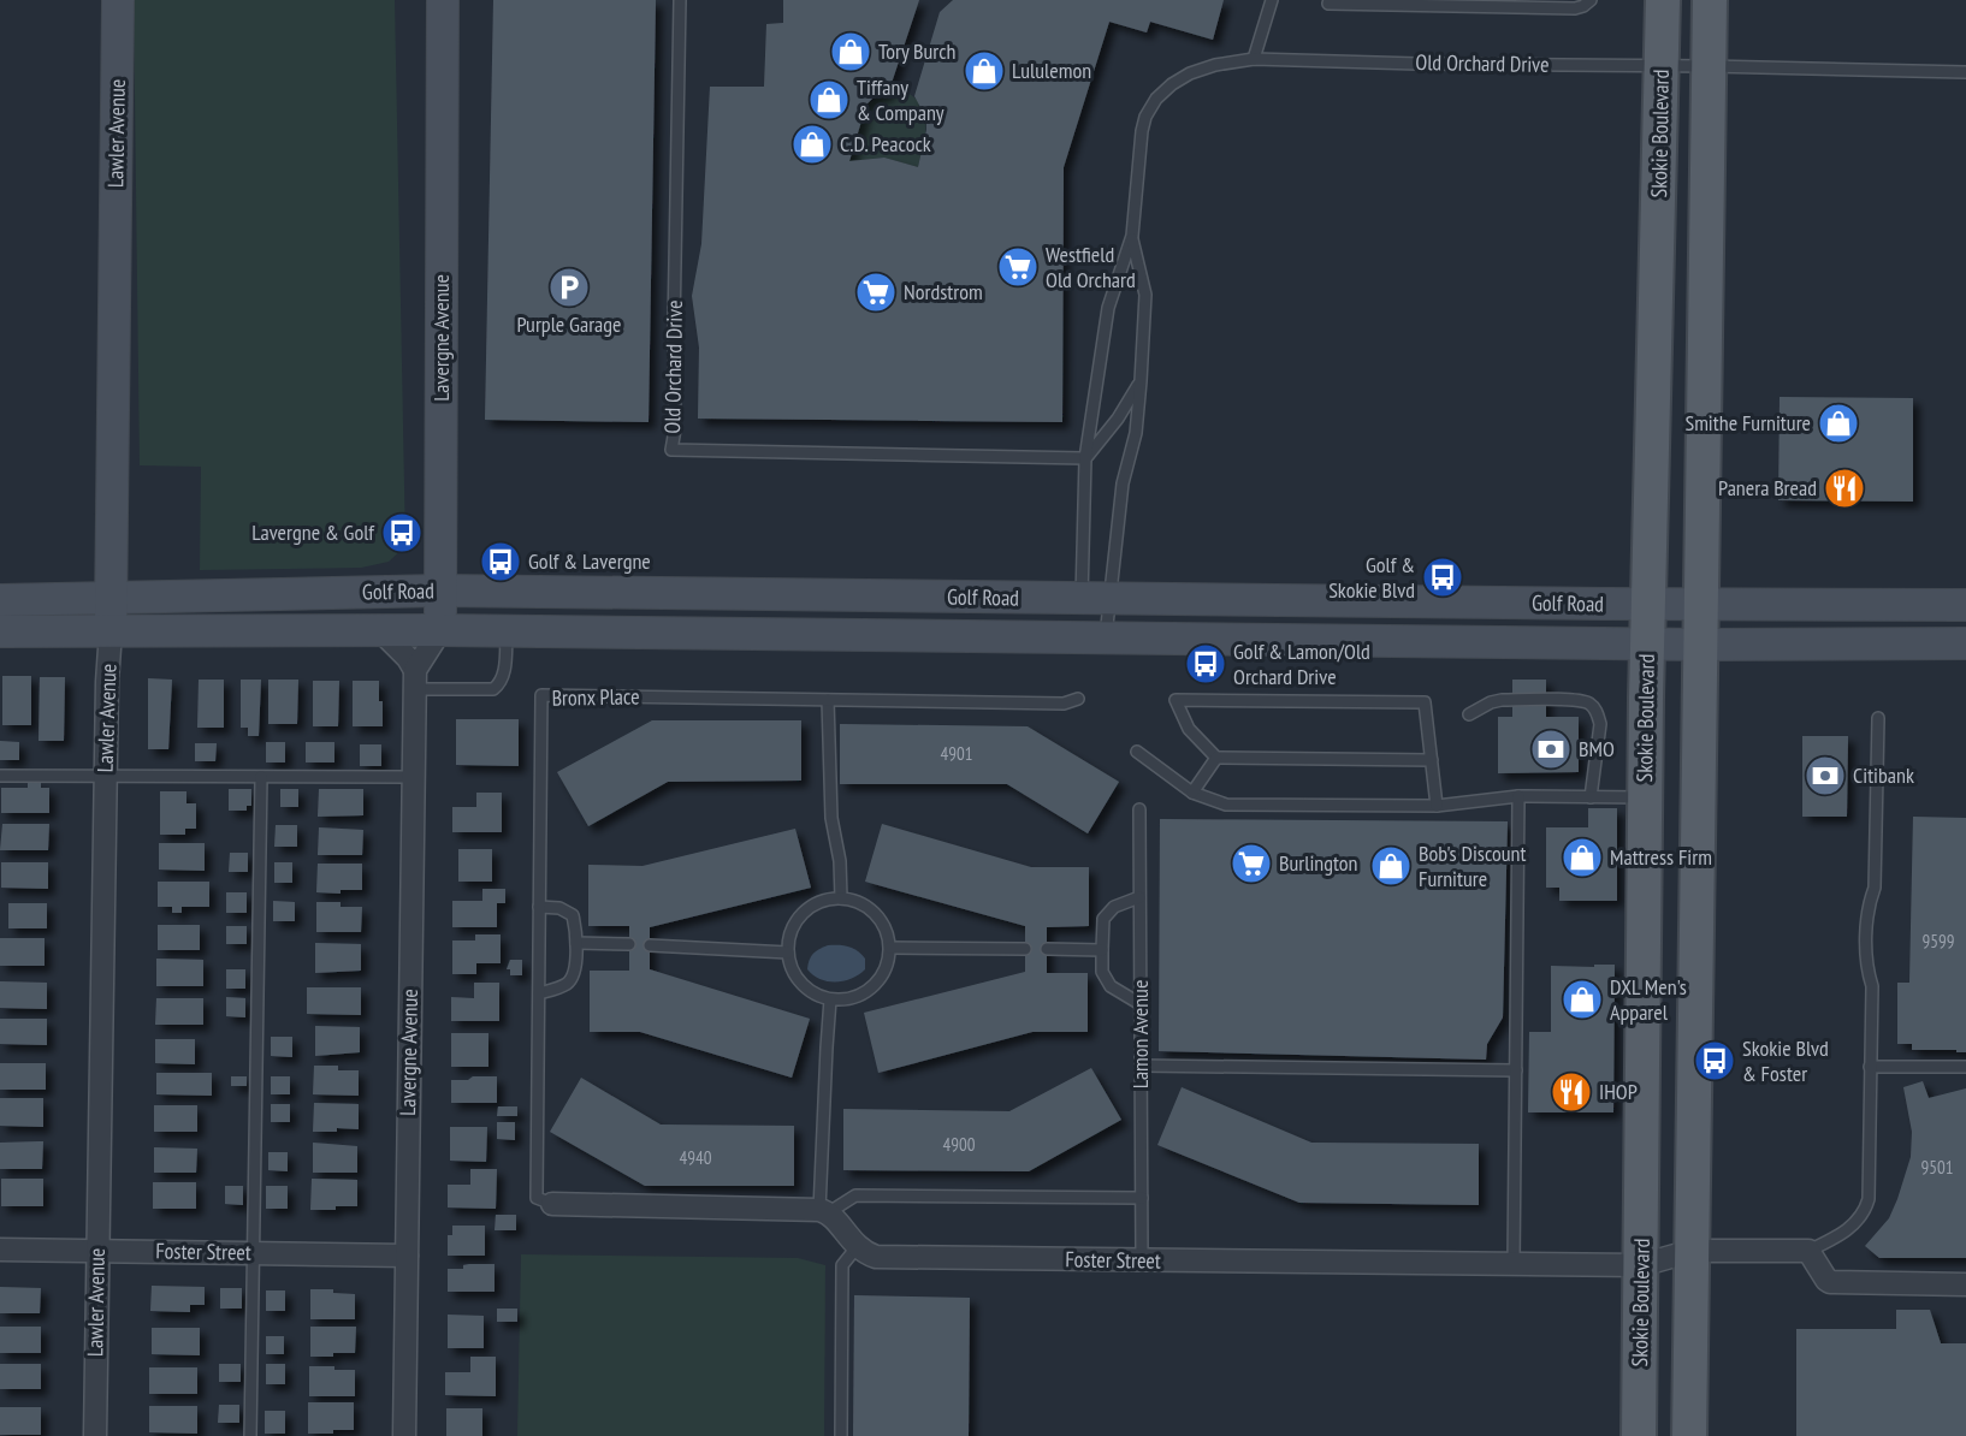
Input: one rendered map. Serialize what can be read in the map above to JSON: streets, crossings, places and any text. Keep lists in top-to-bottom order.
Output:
{
  "streets": {
    "main road": [
      "Lawler Avenue",
      "Skokie Boulevard",
      "Lavergne Avenue",
      "Golf Road"
    ],
    "street": ["Foster Street"],
    "lane": ["Old Orchard Drive", "Bronx Place", "Lamon Avenue"]
  },
  "crossings": [
    ["Old Orchard Drive", "Skokie Boulevard"],
    ["Old Orchard Drive", "Golf Road"],
    ["Lawler Avenue", "Golf Road"],
    ["Lawler Avenue", "Foster Street"],
    ["Skokie Boulevard", "Golf Road"],
    ["Skokie Boulevard", "Foster Street"],
    ["Lavergne Avenue", "Golf Road"],
    ["Lavergne Avenue", "Foster Street"],
    ["Lamon Avenue", "Foster Street"]
  ],
  "places": {
    "shop": [
      "Tory Burch",
      "Lululemon",
      "Tiffany & Company",
      "C.D. Peacock",
      "Smithe Furniture",
      "Mattress Firm",
      "Bob's Discount Furniture",
      "DXL Men's Apparel"
    ],
    "supermarket": ["Westfield Old Orchard", "Nordstrom", "Burlington"],
    "parking": ["Purple Garage"],
    "restaurant": ["Panera Bread", "IHOP"],
    "bus stop": [
      "Lavergne & Golf",
      "Golf & Lavergne",
      "Golf & Skokie Blvd",
      "Golf & Lamon/Old Orchard Drive",
      "Skokie Blvd & Foster"
    ],
    "bank": ["BMO", "Citibank"]
  },
  "house_numbers": [
    "4901",
    "9599",
    "4900",
    "4940",
    "9501"
  ]
}
